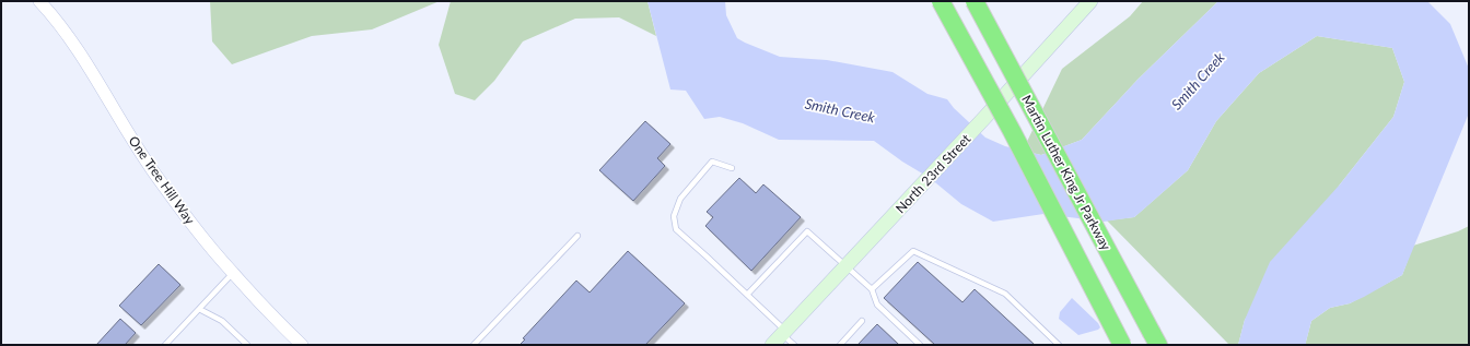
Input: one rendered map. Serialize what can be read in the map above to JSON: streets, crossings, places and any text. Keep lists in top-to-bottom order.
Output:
{
  "streets": {
    "highway": ["Martin Luther King Jr Parkway"],
    "main road": ["North 23rd Street"],
    "street": ["One Tree Hill Way"]
  },
  "water": ["Smith Creek"]
}
